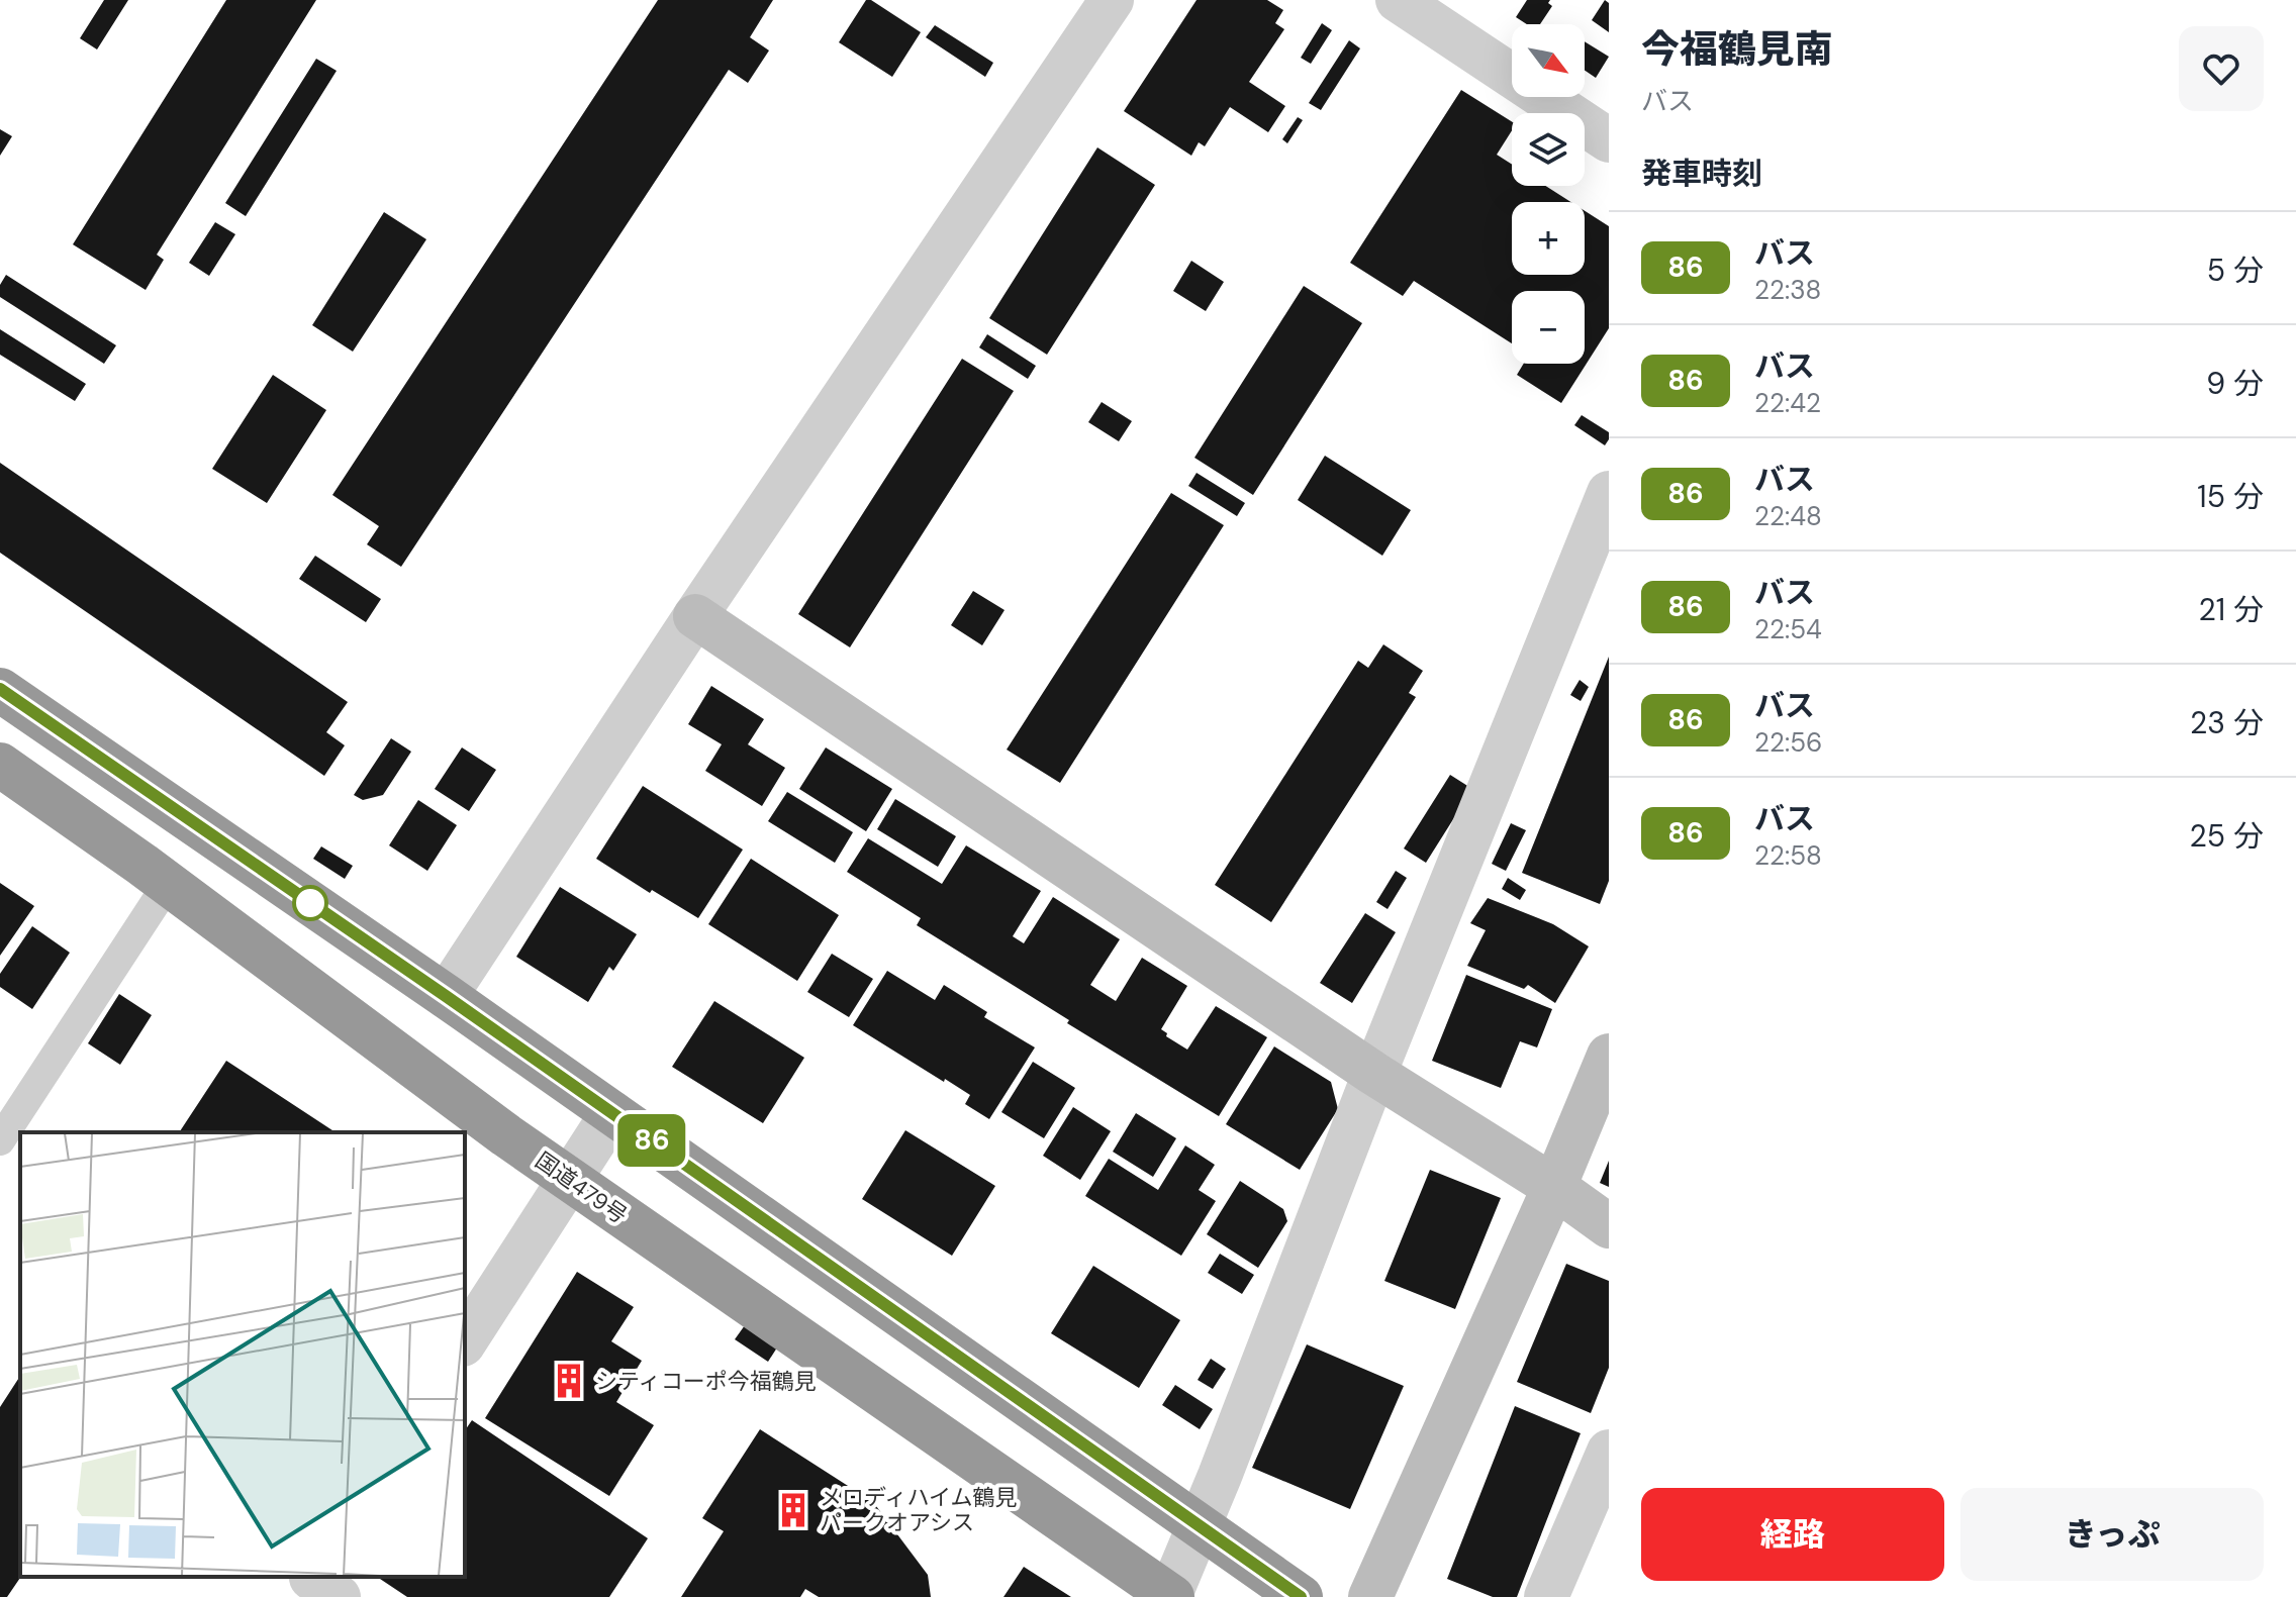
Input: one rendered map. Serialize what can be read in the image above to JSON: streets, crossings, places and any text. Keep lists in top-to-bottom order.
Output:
{
  "streets": {
    "highway": ["国道479号"]
  },
  "places": {
    "building": ["シティコーポ今福鶴見", "メロディハイム鶴見 パークオアシス"]
  },
  "lines": ["bus line 86"],
  "north": "bottom right",
  "page": {
    "on_map": "86",
    "heading": [
      ["今福鶴見南", "バス"],
      "発車時刻"
    ],
    "map_buttons": ["+", "−"],
    "list": [
      {
        "mark": "86",
        "name": "バス",
        "note": "22:38",
        "value": "5 分"
      },
      {
        "mark": "86",
        "name": "バス",
        "note": "22:42",
        "value": "9 分"
      },
      {
        "mark": "86",
        "name": "バス",
        "note": "22:48",
        "value": "15 分"
      },
      {
        "mark": "86",
        "name": "バス",
        "note": "22:54",
        "value": "21 分"
      },
      {
        "mark": "86",
        "name": "バス",
        "note": "22:56",
        "value": "23 分"
      },
      {
        "mark": "86",
        "name": "バス",
        "note": "22:58",
        "value": "25 分"
      }
    ],
    "buttons": ["経路", "きっぷ"]
  }
}
